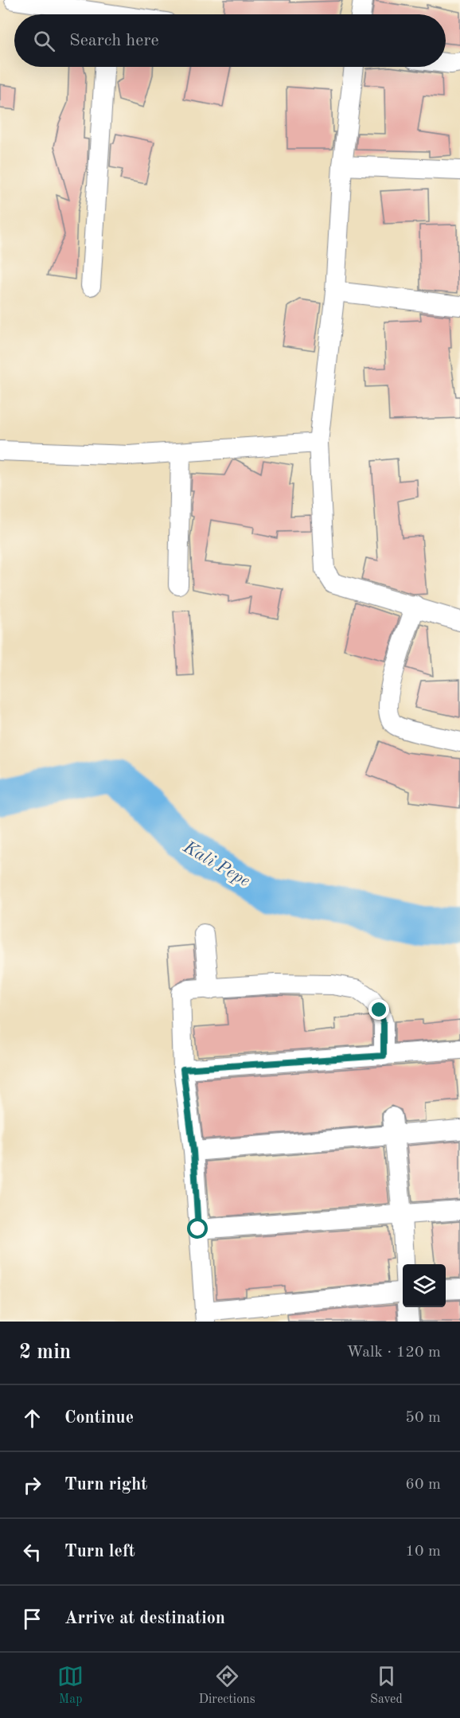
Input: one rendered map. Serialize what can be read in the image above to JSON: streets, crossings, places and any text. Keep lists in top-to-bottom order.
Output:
{
  "water": ["Kali Pepe"],
  "page": {
    "search": "Search here",
    "heading": ["2 min", "Walk · 120 m"],
    "list": [
      ["Continue", "50 m"],
      ["Turn right", "60 m"],
      ["Turn left", "10 m"],
      "Arrive at destination"
    ],
    "nav": ["Map", "Directions", "Saved"]
  }
}
